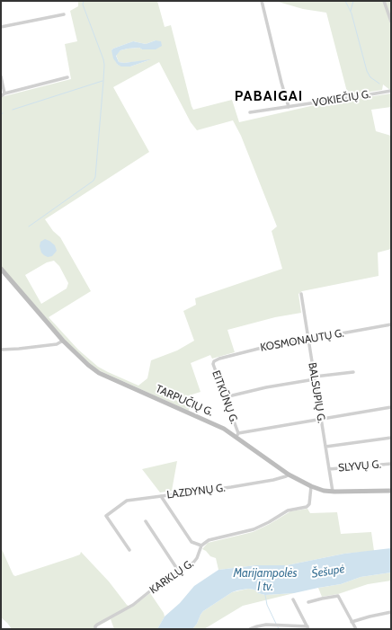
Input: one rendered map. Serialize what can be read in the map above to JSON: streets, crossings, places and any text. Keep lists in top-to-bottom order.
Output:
{
  "streets": {
    "main road": ["TARPUČIŲ G."],
    "street": [
      "VOKIEČIŲ G.",
      "KOSMONAUTŲ G.",
      "BALSUPIŲ G.",
      "EITKŪNŲ G.",
      "SLYVŲ G.",
      "LAZDYNŲ G.",
      "KARKLŲ G."
    ]
  },
  "crossings": [
    ["KOSMONAUTŲ G.", "BALSUPIŲ G."],
    ["KOSMONAUTŲ G.", "EITKŪNŲ G."],
    ["BALSUPIŲ G.", "TARPUČIŲ G."],
    ["BALSUPIŲ G.", "SLYVŲ G."],
    ["EITKŪNŲ G.", "TARPUČIŲ G."],
    ["TARPUČIŲ G.", "LAZDYNŲ G."]
  ],
  "districts": ["PABAIGAI"],
  "water": ["Šešupė", "Marijampolės I tv."]
}
